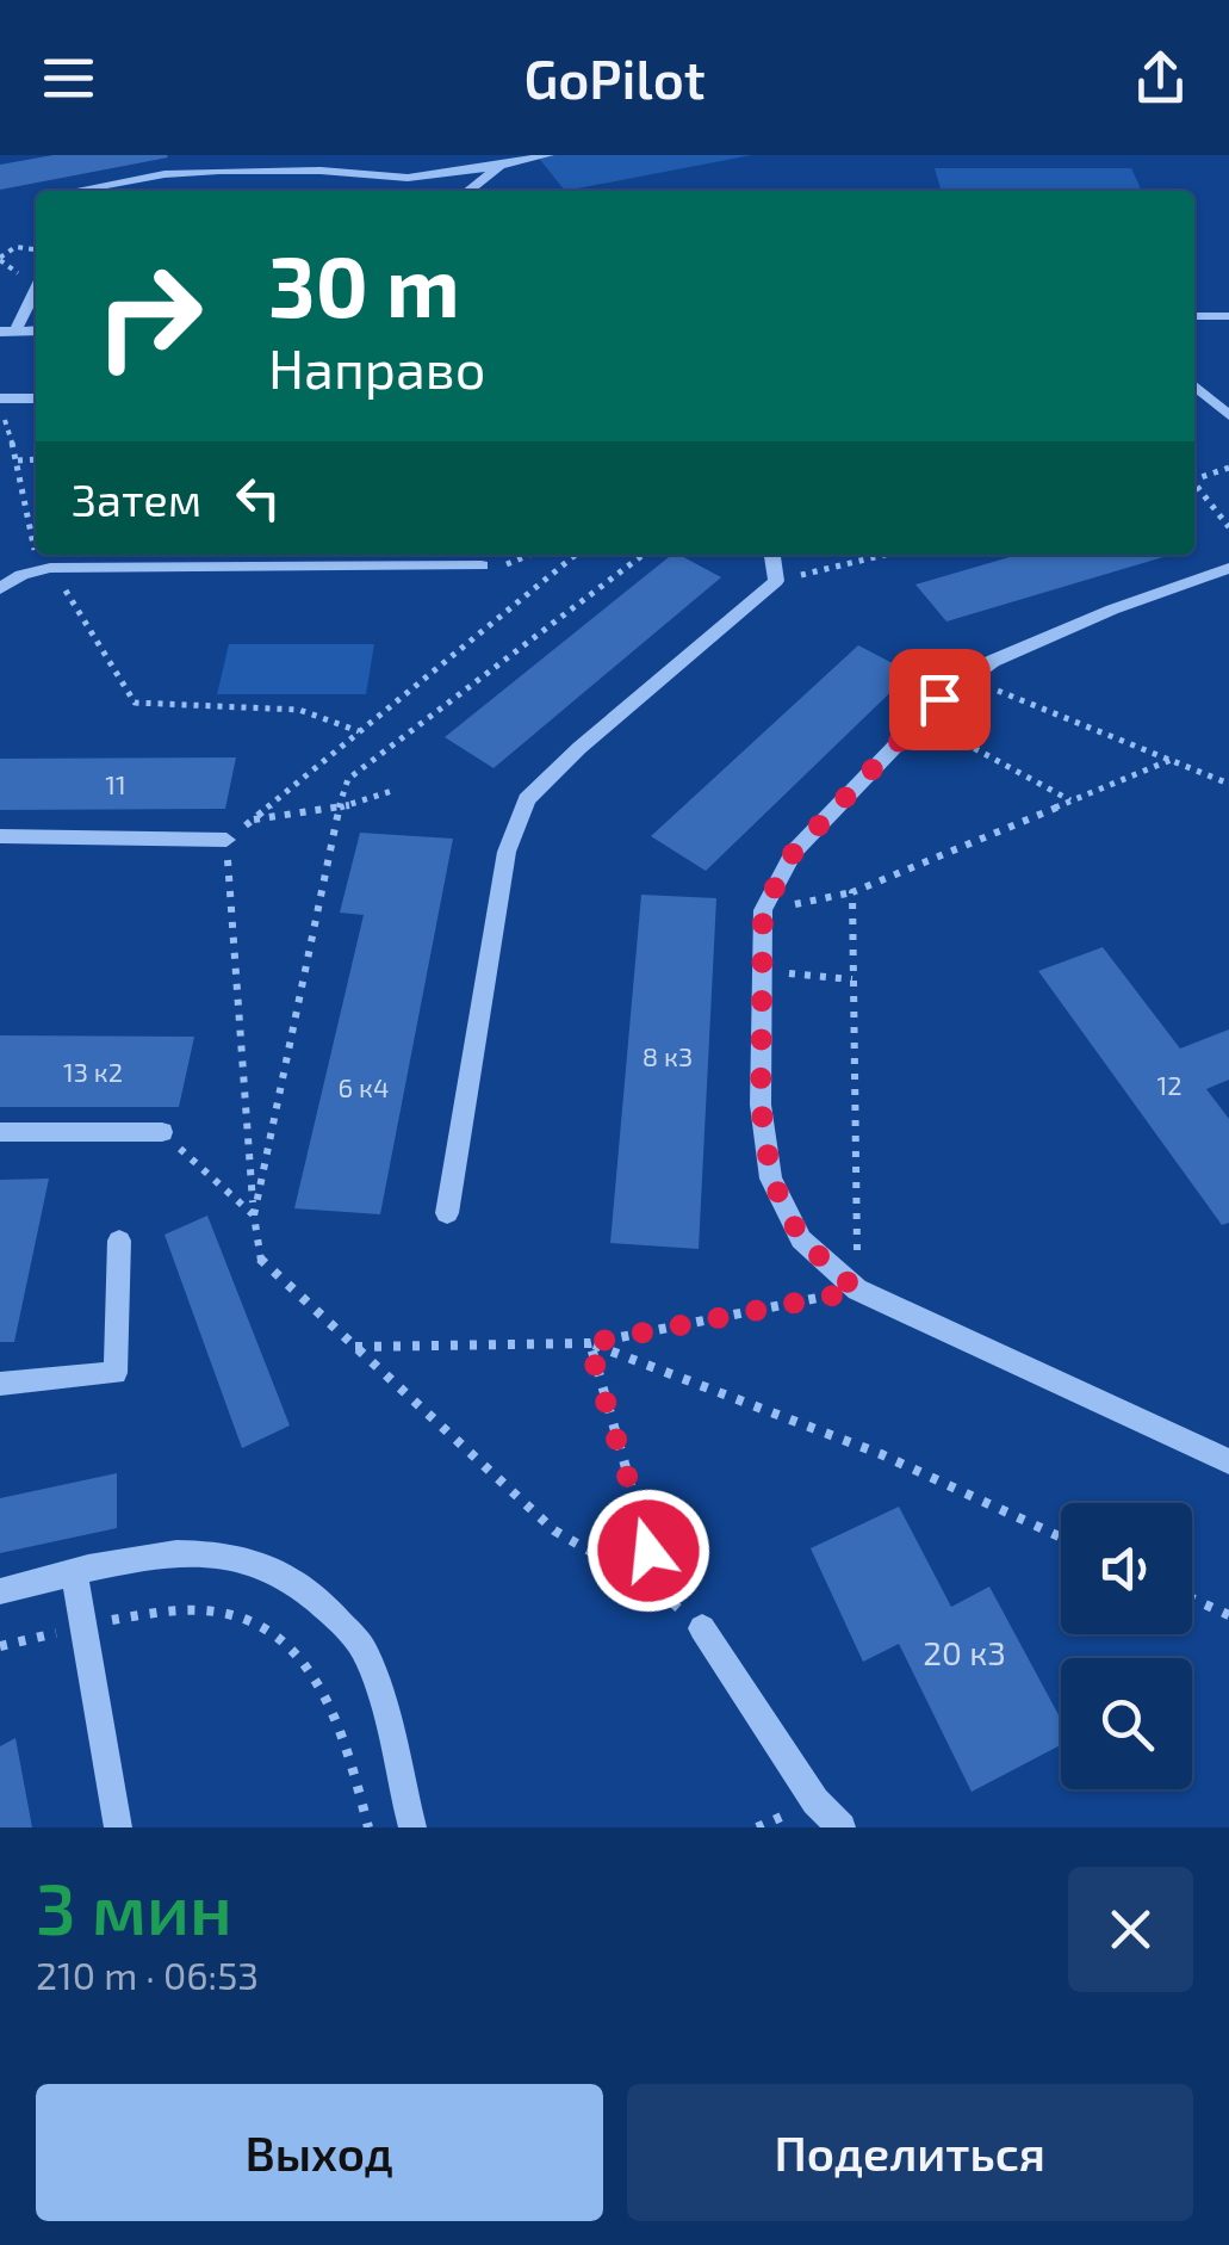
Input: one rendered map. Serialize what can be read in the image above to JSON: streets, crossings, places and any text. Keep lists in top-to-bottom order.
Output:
{
  "house_numbers": [
    "11",
    "8 к3",
    "13 к2",
    "12",
    "6 к4",
    "20 к3"
  ],
  "page": {
    "header": "GoPilot",
    "turn": ["30 m", "Направо"],
    "then": "Затем",
    "heading": ["3 мин", "210 m · 06:53"],
    "buttons": ["Выход", "Поделиться"]
  }
}
